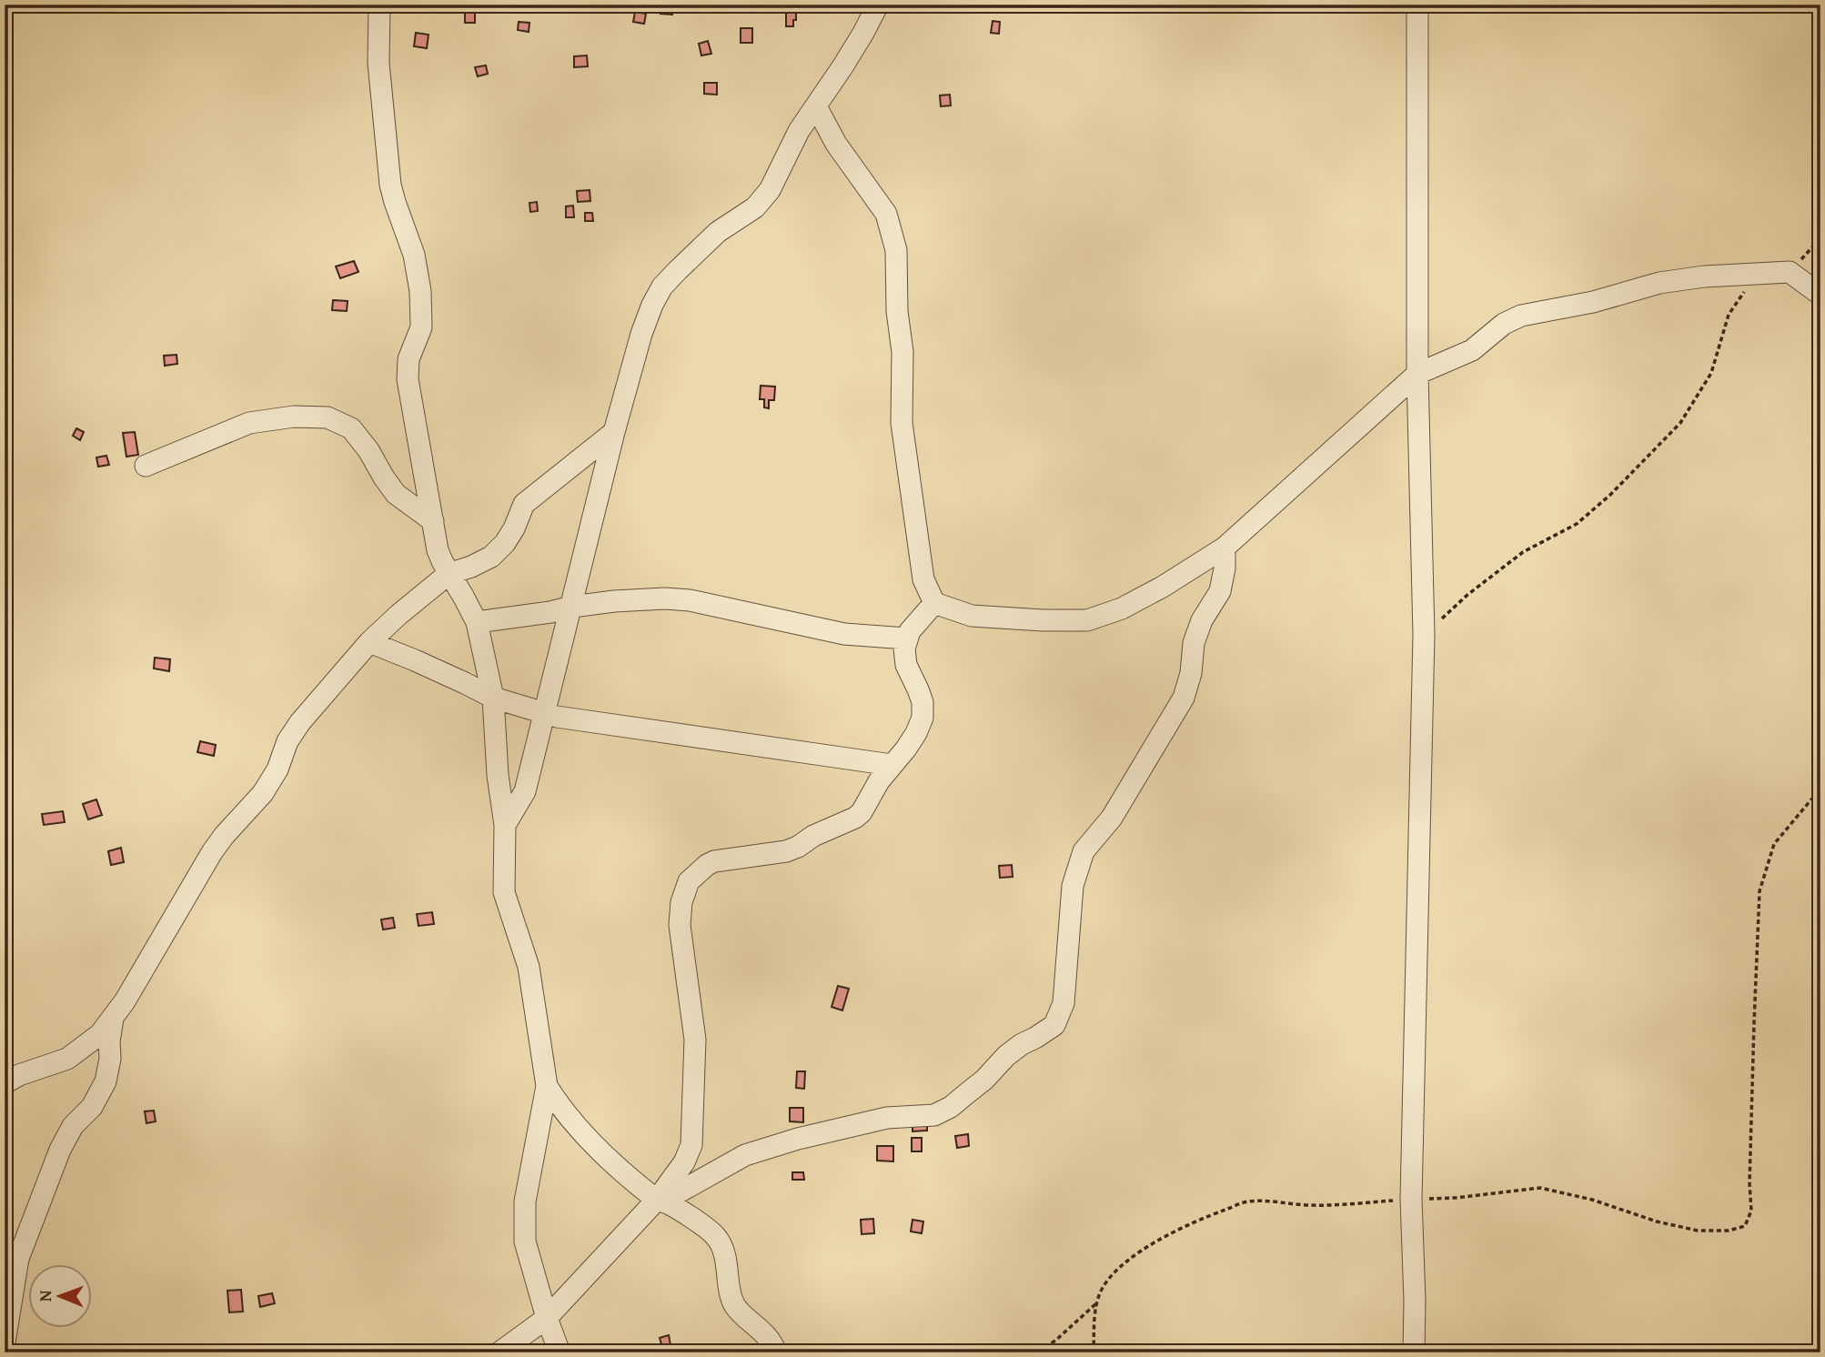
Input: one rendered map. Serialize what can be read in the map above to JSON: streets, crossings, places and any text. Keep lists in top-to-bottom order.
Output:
{
  "north": "left"
}
